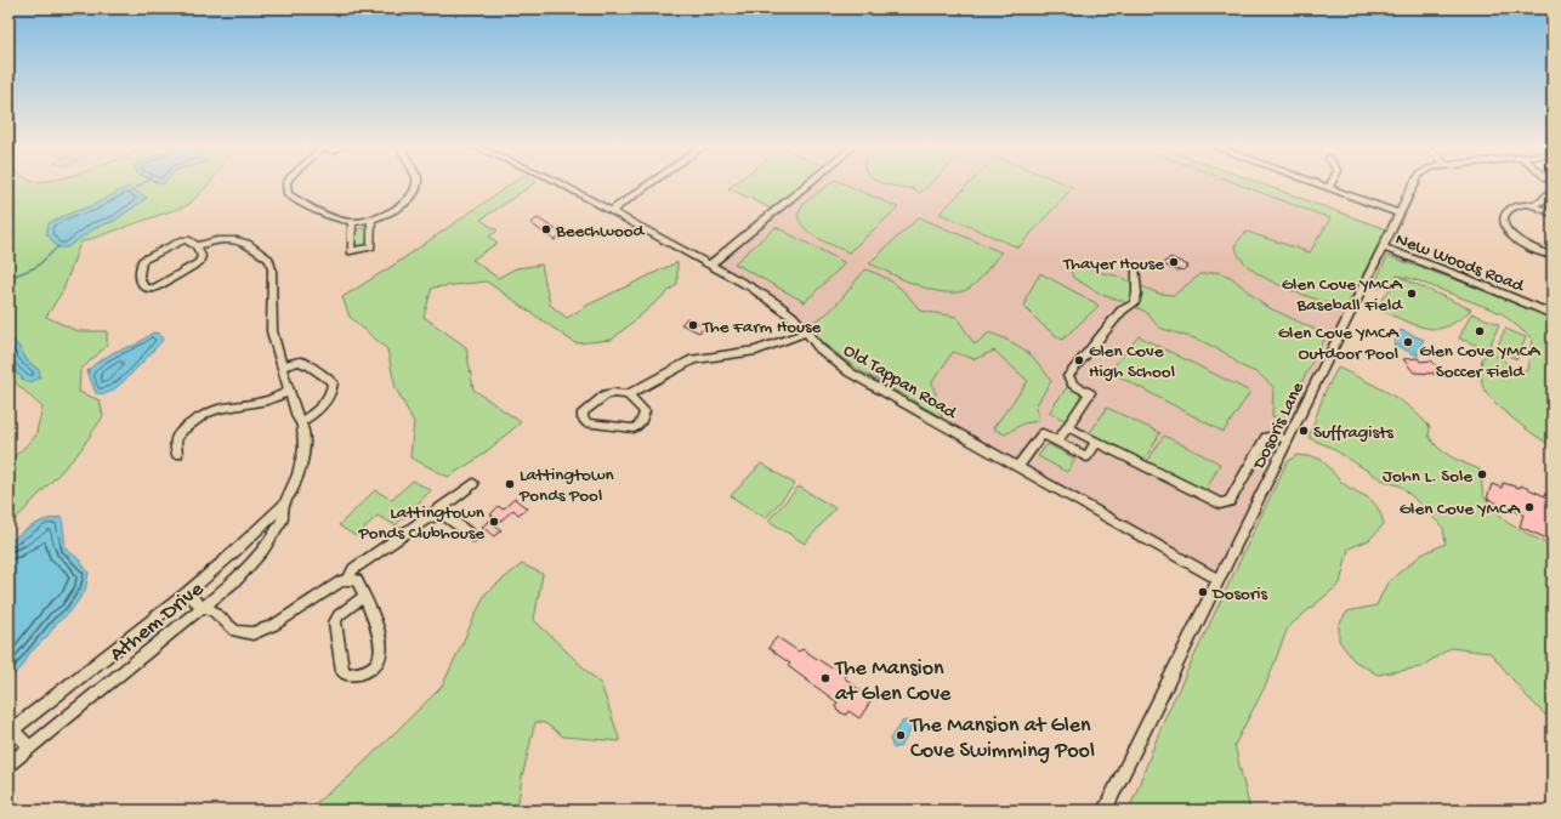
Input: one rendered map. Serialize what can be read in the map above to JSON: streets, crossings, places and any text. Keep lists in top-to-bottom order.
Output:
{
  "streets": {
    "street": [
      "New Woods Road",
      "Old Tappan Road",
      "Dosoris Lane",
      "Athem Drive"
    ]
  },
  "crossings": [
    ["New Woods Road", "Dosoris Lane"],
    ["Old Tappan Road", "Dosoris Lane"]
  ],
  "places": [
    "Beechwood",
    "Thayer House",
    "Glen Cove YMCA Baseball Field",
    "The Farm House",
    "Glen Cove YMCA Soccer Field",
    "Glen Cove YMCA Outdoor Pool",
    "Glen Cove High School",
    "Suffragists",
    "John L. Sole",
    "Lattingtown Ponds Pool",
    "Glen Cove YMCA",
    "Lattingtown Ponds Clubhouse",
    "Dosoris",
    "The Mansion at Glen Cove",
    "The Mansion at Glen Cove Swimming Pool"
  ]
}
